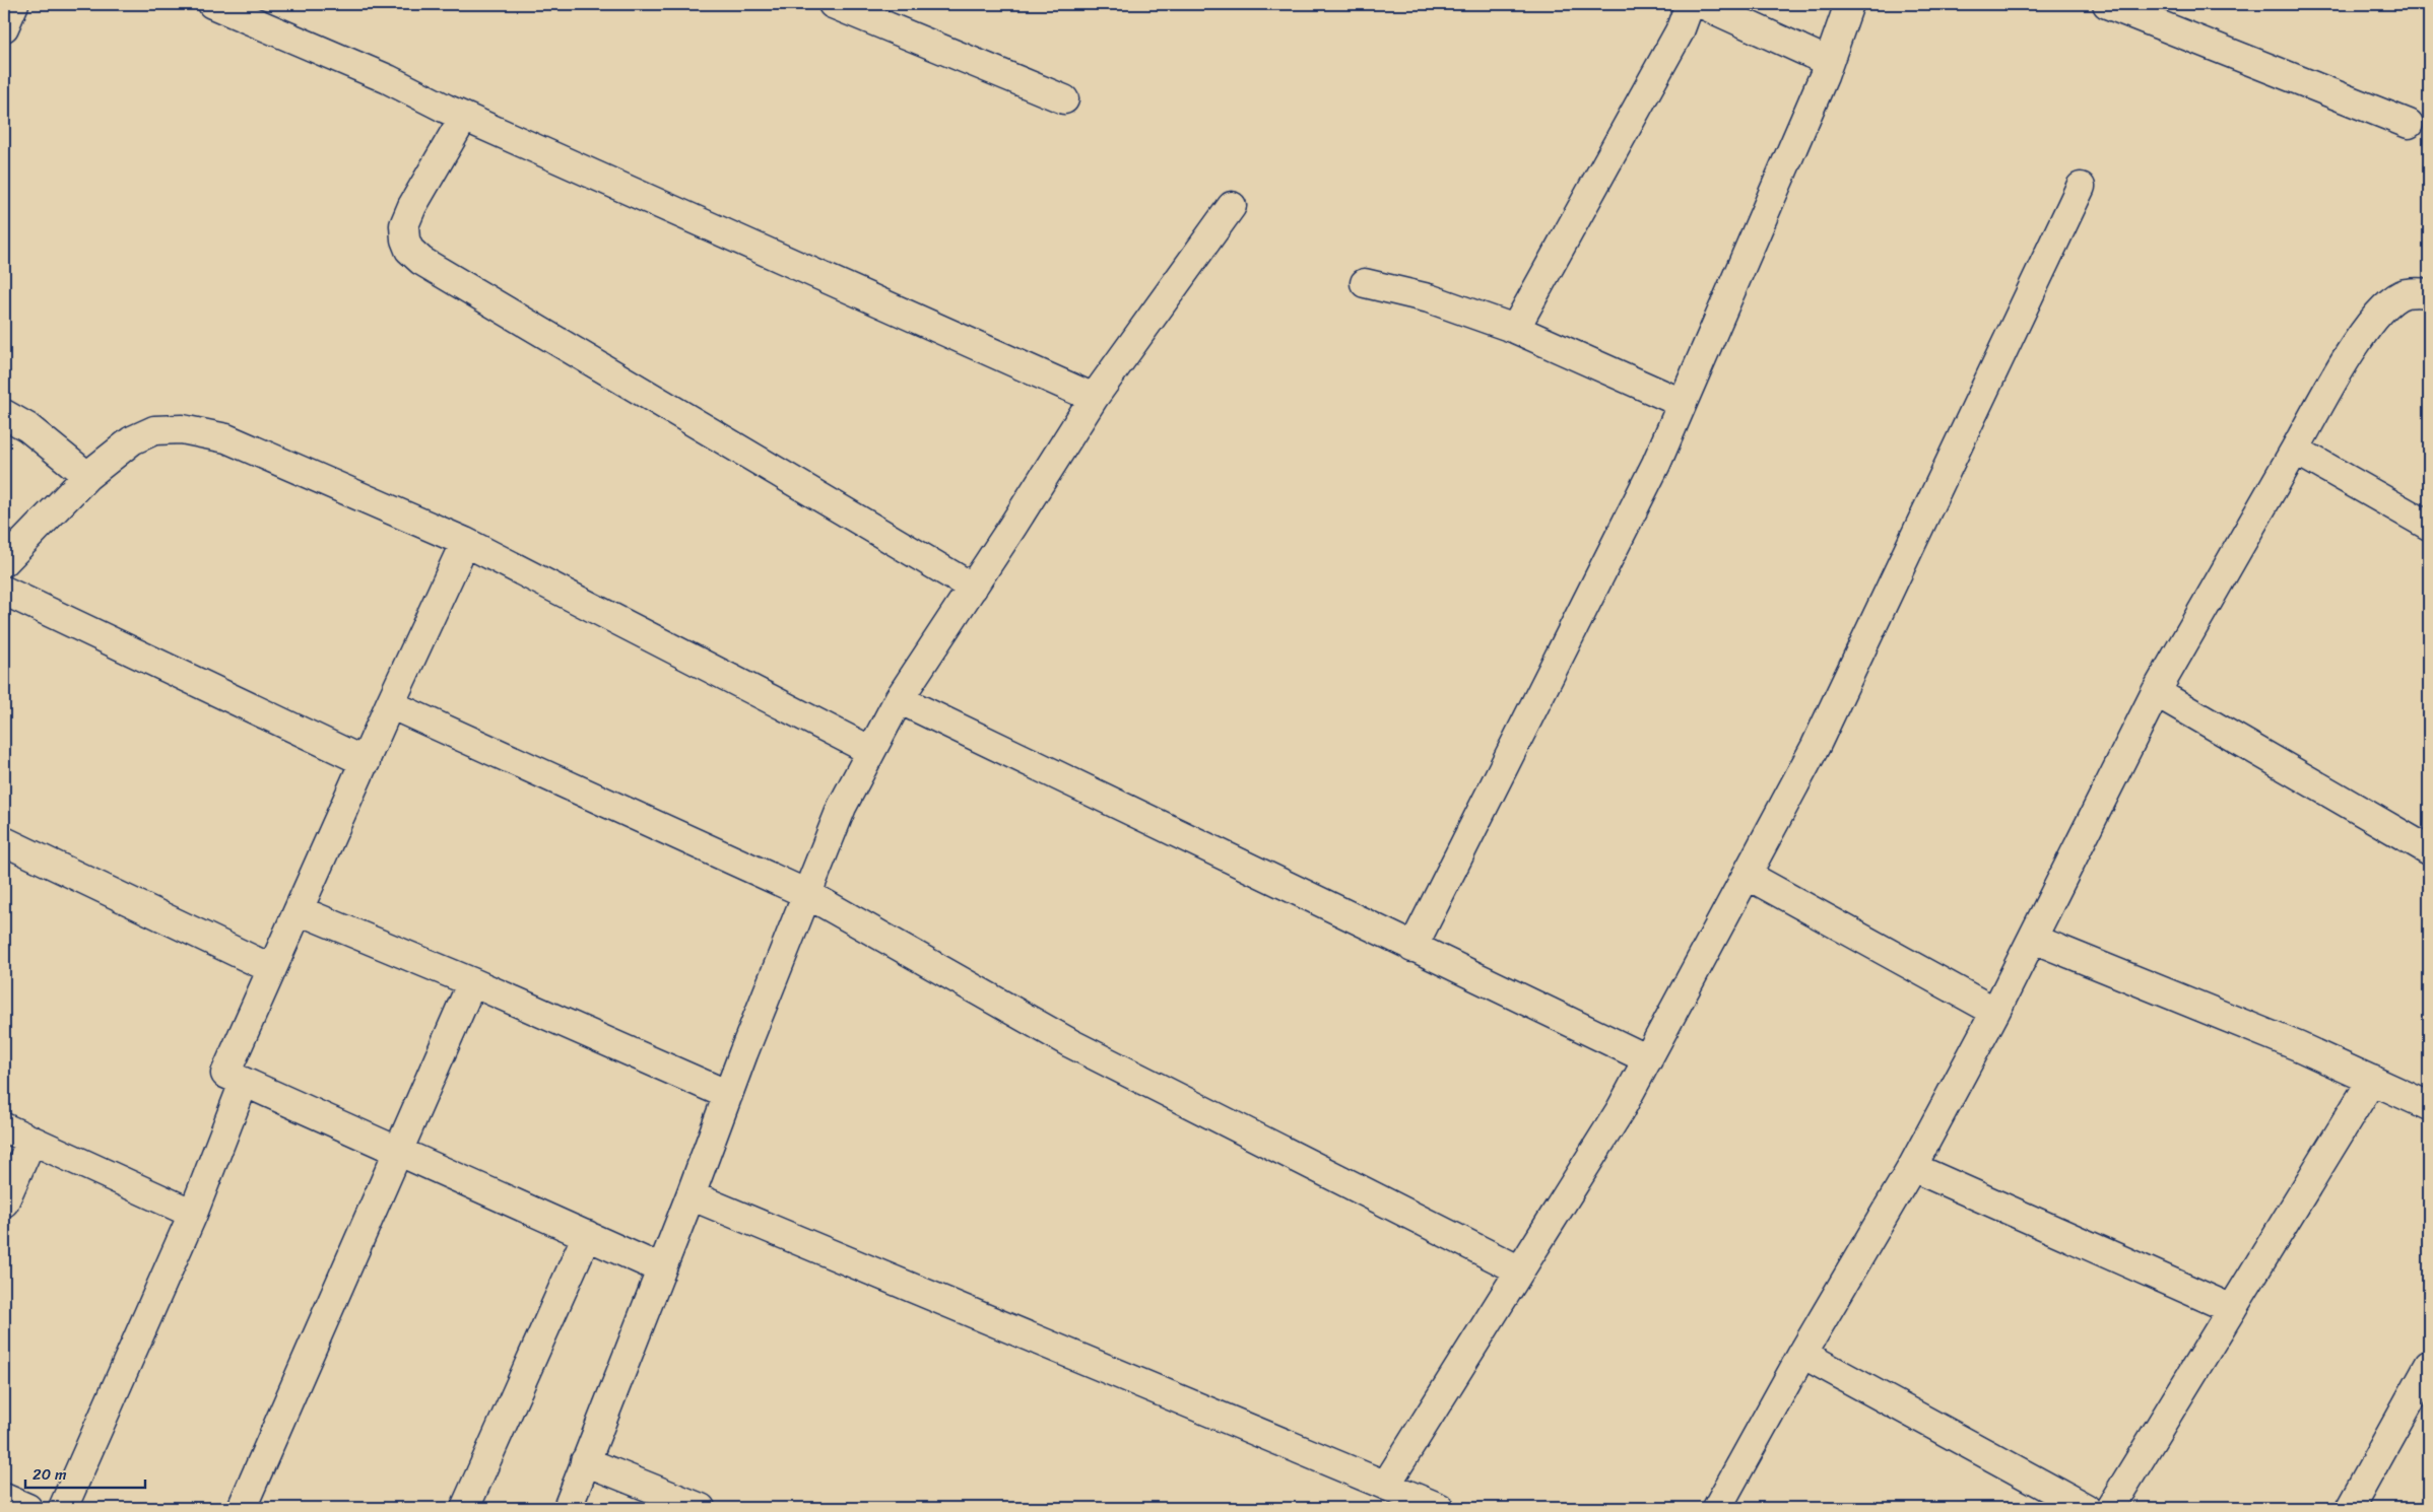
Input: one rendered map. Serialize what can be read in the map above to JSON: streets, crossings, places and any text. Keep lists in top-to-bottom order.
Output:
{
  "scale_bar": "20 m"
}
